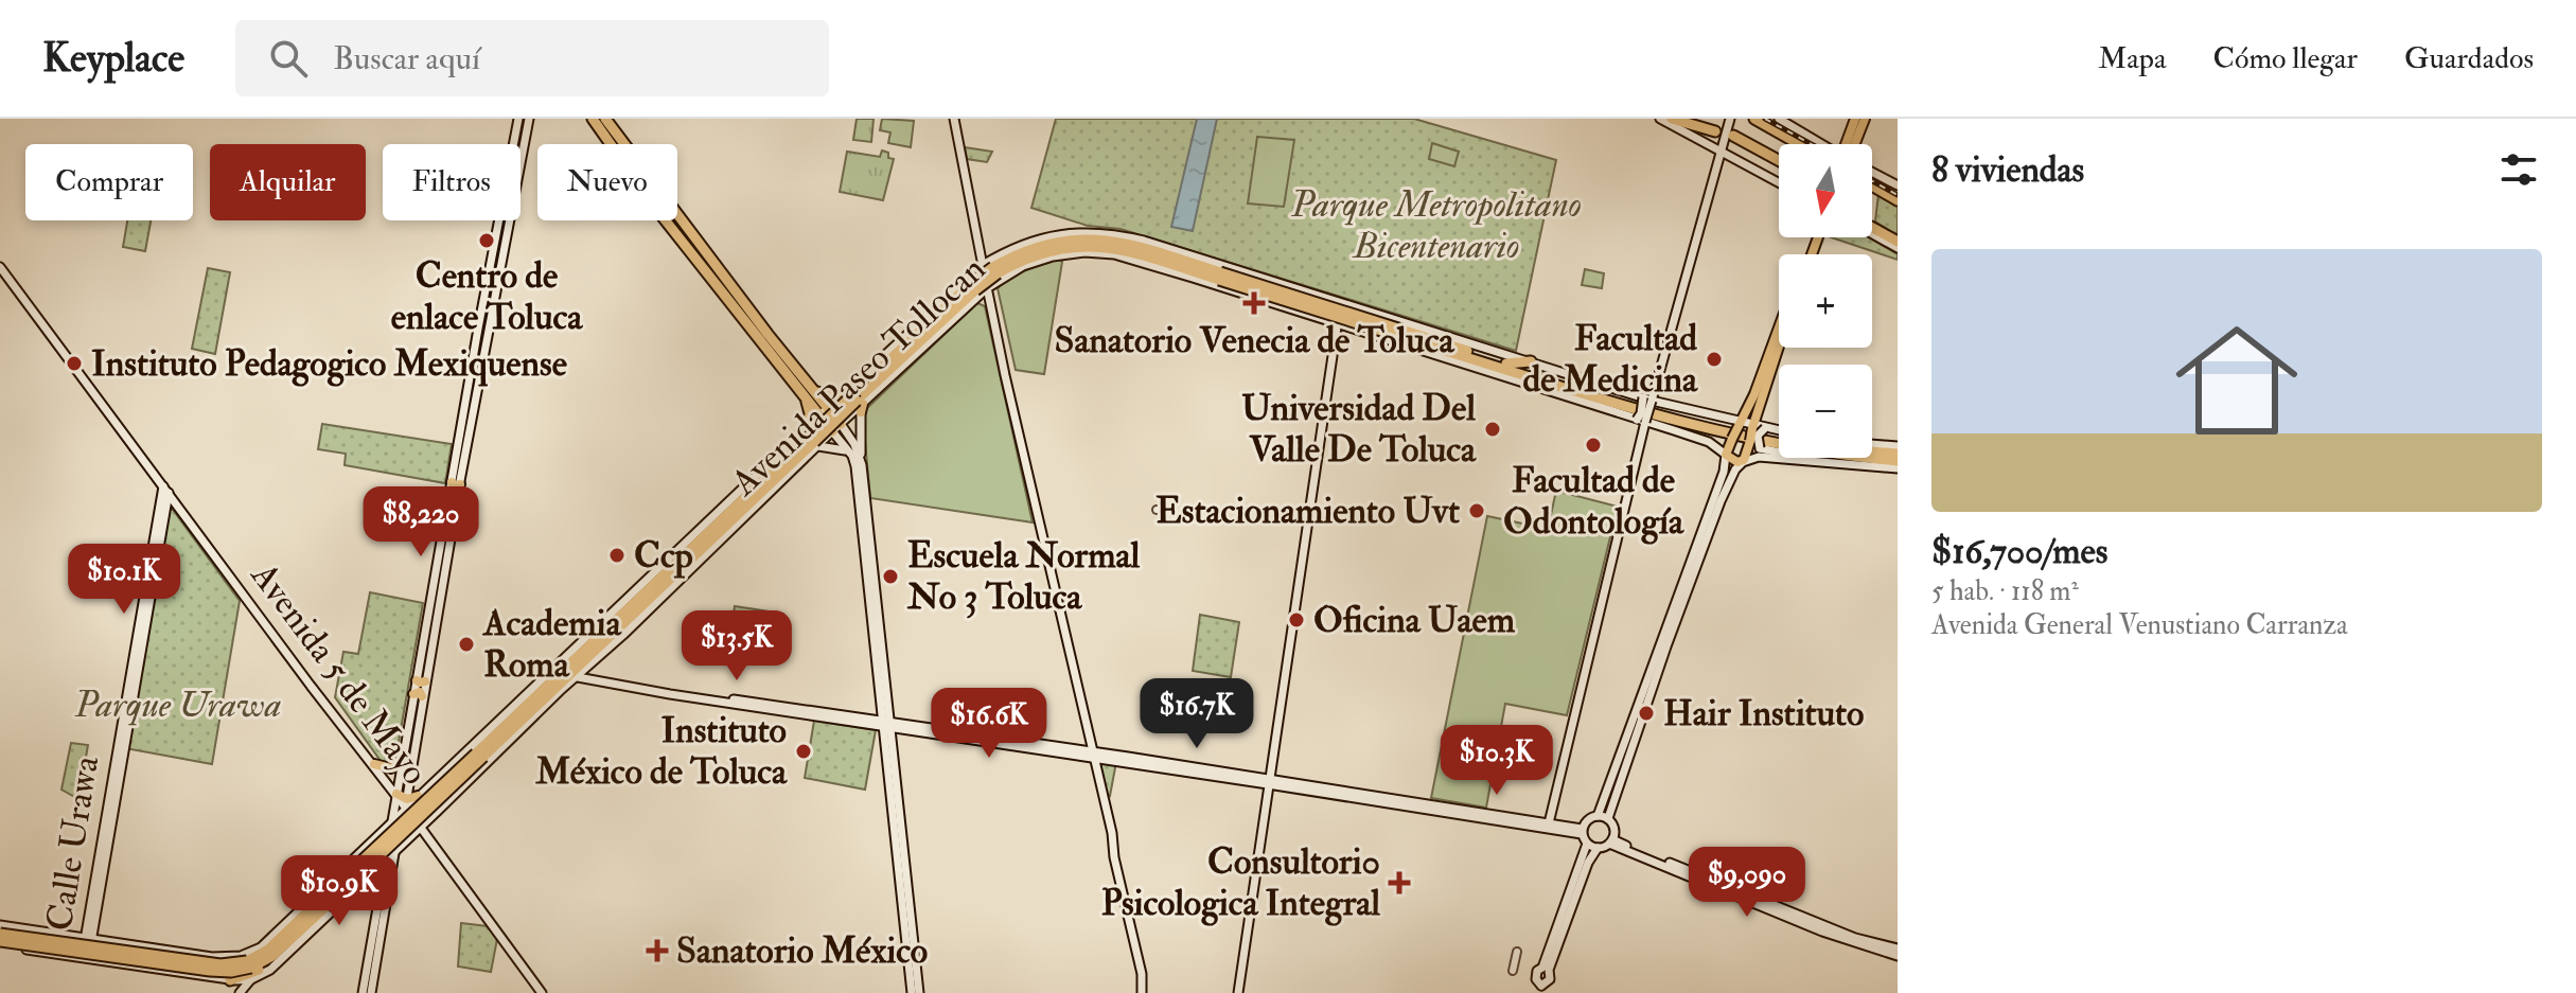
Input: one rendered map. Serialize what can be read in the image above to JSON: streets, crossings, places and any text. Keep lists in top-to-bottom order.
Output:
{
  "streets": {
    "highway": ["Avenida Paseo Tollocan"],
    "main road": ["Avenida 5 de Mayo", "Calle Urawa"]
  },
  "crossings": [
    ["Avenida Paseo Tollocan", "Avenida 5 de Mayo"],
    ["Avenida Paseo Tollocan", "Calle Urawa"],
    ["Avenida 5 de Mayo", "Calle Urawa"]
  ],
  "parks": ["Parque Metropolitano Bicentenario", "Parque Urawa"],
  "places": {
    "other": [
      "Centro de enlace Toluca",
      "Facultad de Medicina",
      "Instituto Pedagogico Mexiquense",
      "Universidad Del Valle De Toluca",
      "Facultad de Odontología",
      "Estacionamiento Uvt",
      "Ccp",
      "Escuela Normal No 3 Toluca",
      "Oficina Uaem",
      "Academia Roma",
      "Hair Instituto",
      "Instituto México de Toluca"
    ],
    "health": ["Sanatorio Venecia de Toluca", "Consultori0 Psicologica Integral", "Sanatorio México"]
  },
  "north": "bottom",
  "page": {
    "header": "Keyplace",
    "search": "Buscar aquí",
    "nav": ["Mapa", "Cómo llegar", "Guardados"],
    "heading": "8 viviendas",
    "map_buttons": ["+", "−"],
    "chip": [
      "Comprar",
      "Alquilar",
      "Filtros",
      "Nuevo"
    ],
    "list": [
      {
        "name": "$16,700/mes",
        "note": "5 hab. · 118 m² · Avenida General Venustiano Carranza"
      }
    ],
    "price": [
      "$8,220",
      "$10.1K",
      "$13.5K",
      "$16.7K",
      "$16.6K",
      "$10.3K",
      "$9,090",
      "$10.9K"
    ]
  }
}
